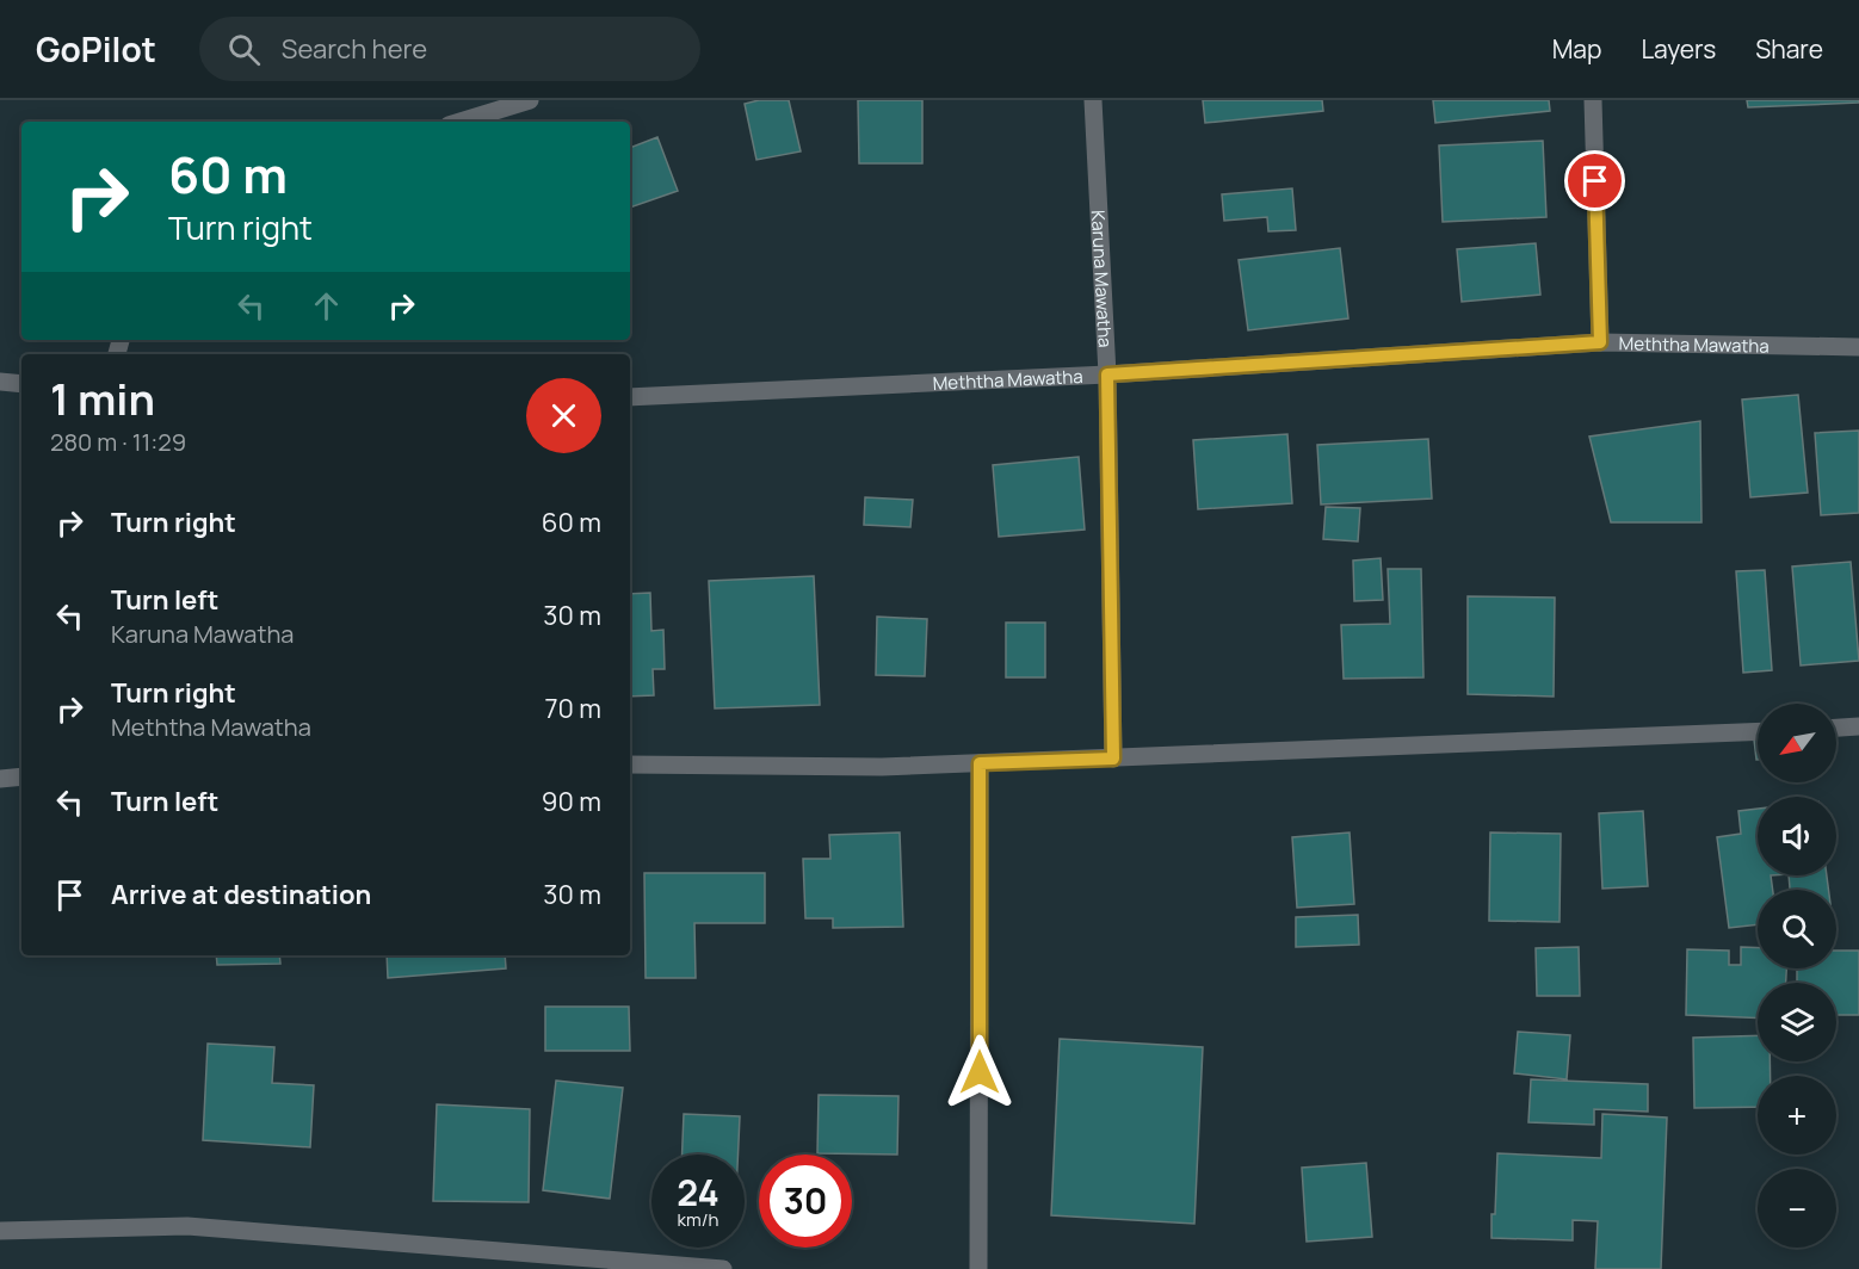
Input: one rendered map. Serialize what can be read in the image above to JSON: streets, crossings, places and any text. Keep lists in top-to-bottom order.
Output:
{
  "streets": {
    "street": ["Karuna Mawatha", "Meththa Mawatha"]
  },
  "crossings": [
    ["Karuna Mawatha", "Meththa Mawatha"]
  ],
  "north": "bottom left",
  "page": {
    "header": "GoPilot",
    "search": "Search here",
    "nav": ["Map", "Layers", "Share"],
    "turn": ["60 m", "Turn right"],
    "heading": ["1 min", "280 m · 11:29"],
    "list": [
      {
        "name": "Turn right",
        "value": "60 m"
      },
      {
        "name": "Turn left",
        "note": "Karuna Mawatha",
        "value": "30 m"
      },
      {
        "name": "Turn right",
        "note": "Meththa Mawatha",
        "value": "70 m"
      },
      {
        "name": "Turn left",
        "value": "90 m"
      },
      {
        "name": "Arrive at destination",
        "value": "30 m"
      }
    ],
    "map_buttons": ["+", "−"],
    "speed": "24 km/h",
    "limit": "30"
  }
}
